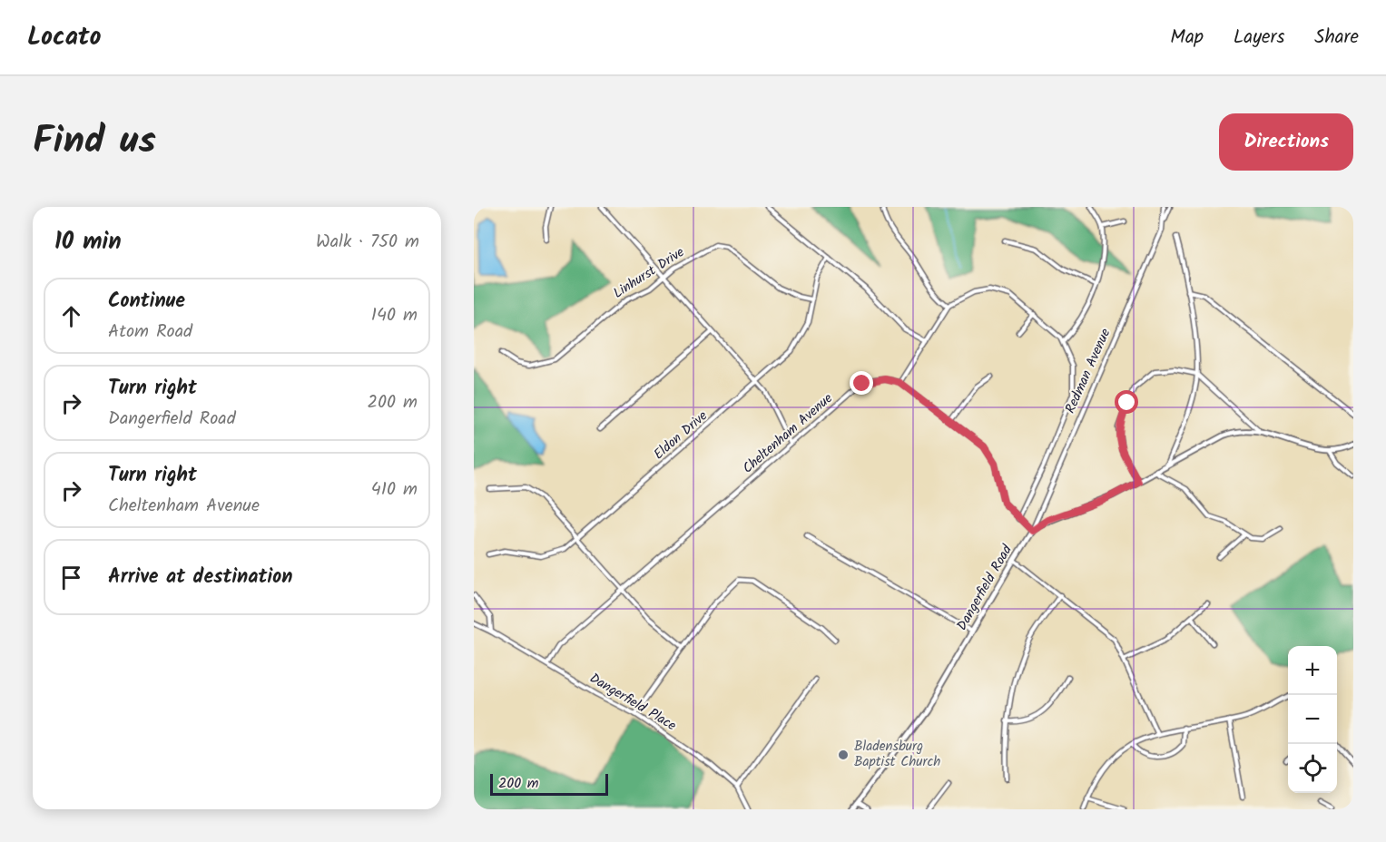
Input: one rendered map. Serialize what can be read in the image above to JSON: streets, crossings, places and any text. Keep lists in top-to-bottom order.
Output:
{
  "streets": {
    "street": [
      "Linhurst Drive",
      "Redman Avenue",
      "Cheltenham Avenue",
      "Eldon Drive",
      "Dangerfield Road",
      "Dangerfield Place"
    ]
  },
  "crossings": [
    ["Linhurst Drive", "Eldon Drive"],
    ["Redman Avenue", "Dangerfield Road"],
    ["Cheltenham Avenue", "Dangerfield Place"]
  ],
  "places": ["Bladensburg Baptist Church"],
  "scale_bar": "200 m",
  "page": {
    "header": "Locato",
    "nav": ["Map", "Layers", "Share"],
    "title": "Find us",
    "buttons": "Directions",
    "heading": ["10 min", "Walk · 750 m"],
    "list": [
      ["Continue", "Atom Road", "140 m"],
      ["Turn right", "Dangerfield Road", "200 m"],
      ["Turn right", "Cheltenham Avenue", "410 m"],
      "Arrive at destination"
    ],
    "map_buttons": ["+", "−"],
    "scale": "200 m"
  }
}
